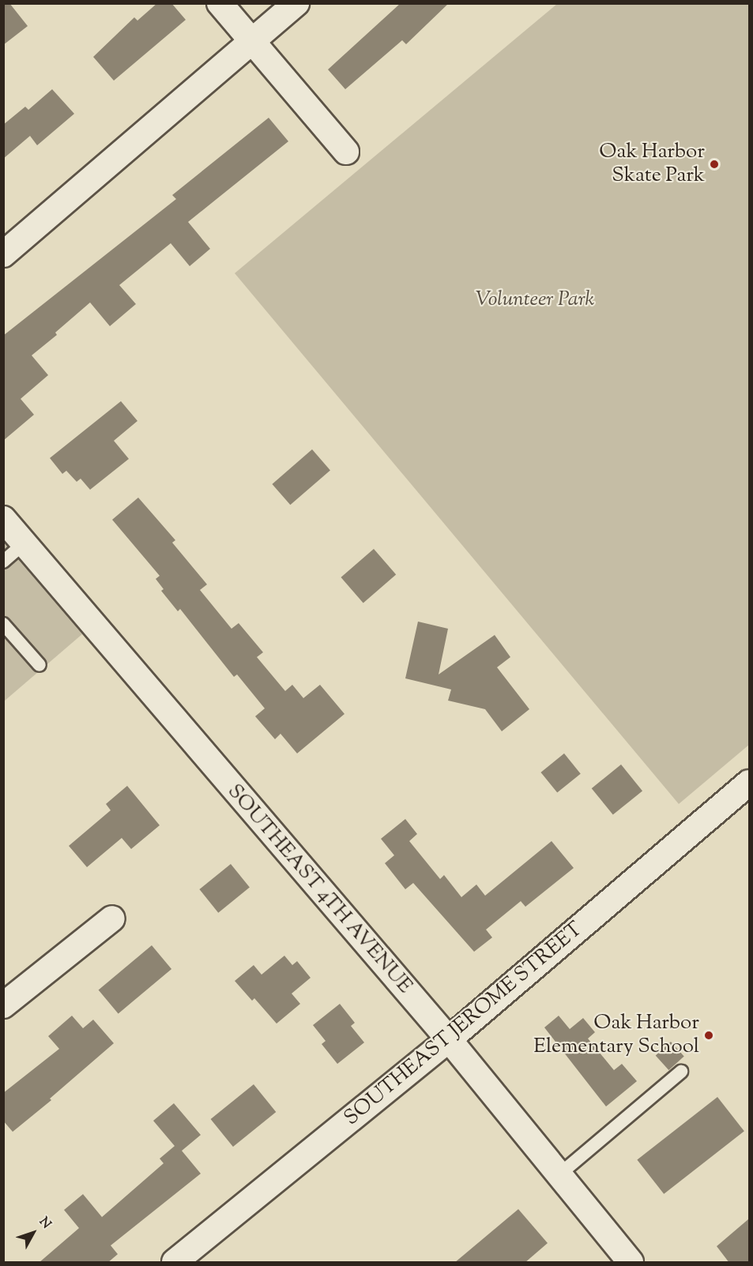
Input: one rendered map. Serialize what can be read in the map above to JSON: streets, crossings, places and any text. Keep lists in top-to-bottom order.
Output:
{
  "streets": {
    "street": ["SOUTHEAST 4TH AVENUE", "SOUTHEAST JEROME STREET"]
  },
  "crossings": [
    ["SOUTHEAST 4TH AVENUE", "SOUTHEAST JEROME STREET"]
  ],
  "parks": ["Volunteer Park"],
  "places": ["Oak Harbor Skate Park", "Oak Harbor Elementary School"],
  "north": "top right"
}
